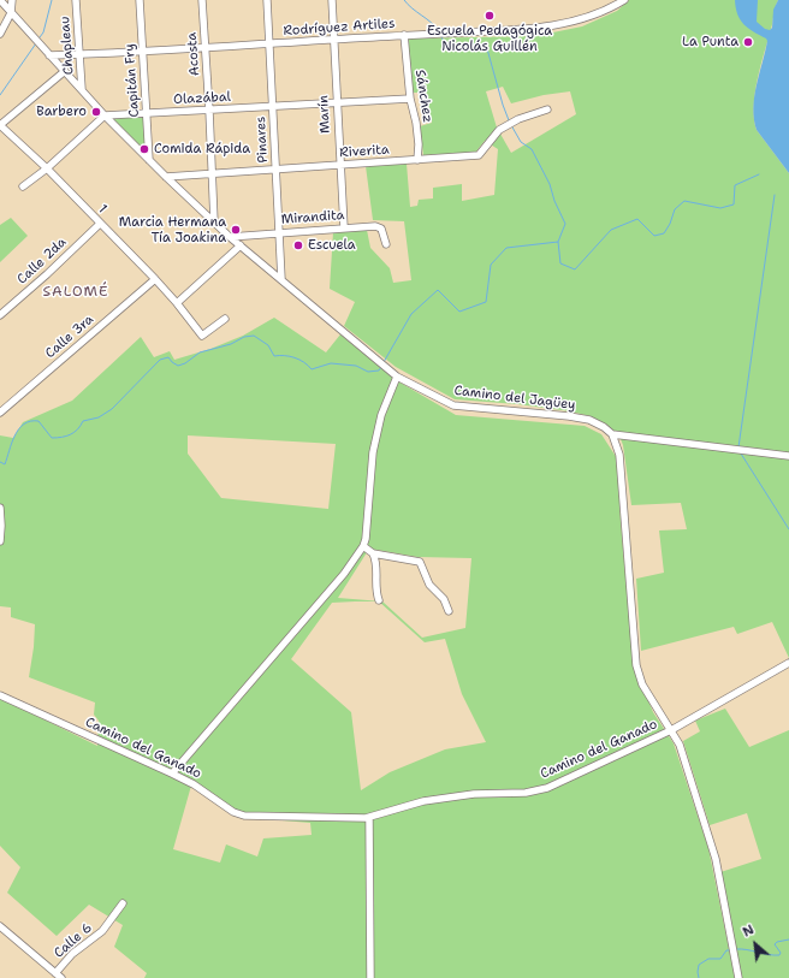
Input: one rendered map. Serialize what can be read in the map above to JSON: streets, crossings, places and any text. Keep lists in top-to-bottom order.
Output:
{
  "streets": {
    "street": [
      "Rodríguez Artiles",
      "Chapleau",
      "Acosta",
      "Capitán Fry",
      "Sánchez",
      "Olazábal",
      "Marín",
      "Pinares",
      "Riverita",
      "1",
      "Mirandita",
      "Calle 2da",
      "Calle 3ra",
      "Camino del Jagüey",
      "Camino del Ganado",
      "Calle 6"
    ]
  },
  "crossings": [
    ["Rodríguez Artiles", "Chapleau"],
    ["Rodríguez Artiles", "Acosta"],
    ["Rodríguez Artiles", "Capitán Fry"],
    ["Rodríguez Artiles", "Sánchez"],
    ["Rodríguez Artiles", "Marín"],
    ["Rodríguez Artiles", "Pinares"],
    ["Rodríguez Artiles", "Camino del Jagüey"],
    ["Chapleau", "Camino del Jagüey"],
    ["Acosta", "Olazábal"],
    ["Acosta", "Riverita"],
    ["Acosta", "Camino del Jagüey"],
    ["Capitán Fry", "Olazábal"],
    ["Capitán Fry", "Camino del Jagüey"],
    ["Sánchez", "Olazábal"],
    ["Sánchez", "Riverita"],
    ["Olazábal", "Marín"],
    ["Olazábal", "Pinares"],
    ["Olazábal", "Camino del Jagüey"],
    ["Marín", "Riverita"],
    ["Marín", "Mirandita"],
    ["Pinares", "Riverita"],
    ["Pinares", "Mirandita"],
    ["Pinares", "Camino del Jagüey"],
    ["Riverita", "Camino del Jagüey"],
    ["1", "Calle 2da"],
    ["1", "Calle 3ra"],
    ["Mirandita", "Camino del Jagüey"]
  ],
  "districts": ["SALOMÉ"],
  "places": [
    "Escuela Pedagógica Nicolás Guillén",
    "La Punta",
    "Barbero",
    "Comida Rápida",
    "Marcia Hermana Tía Joakina",
    "Escuela"
  ],
  "north": "top left"
}
